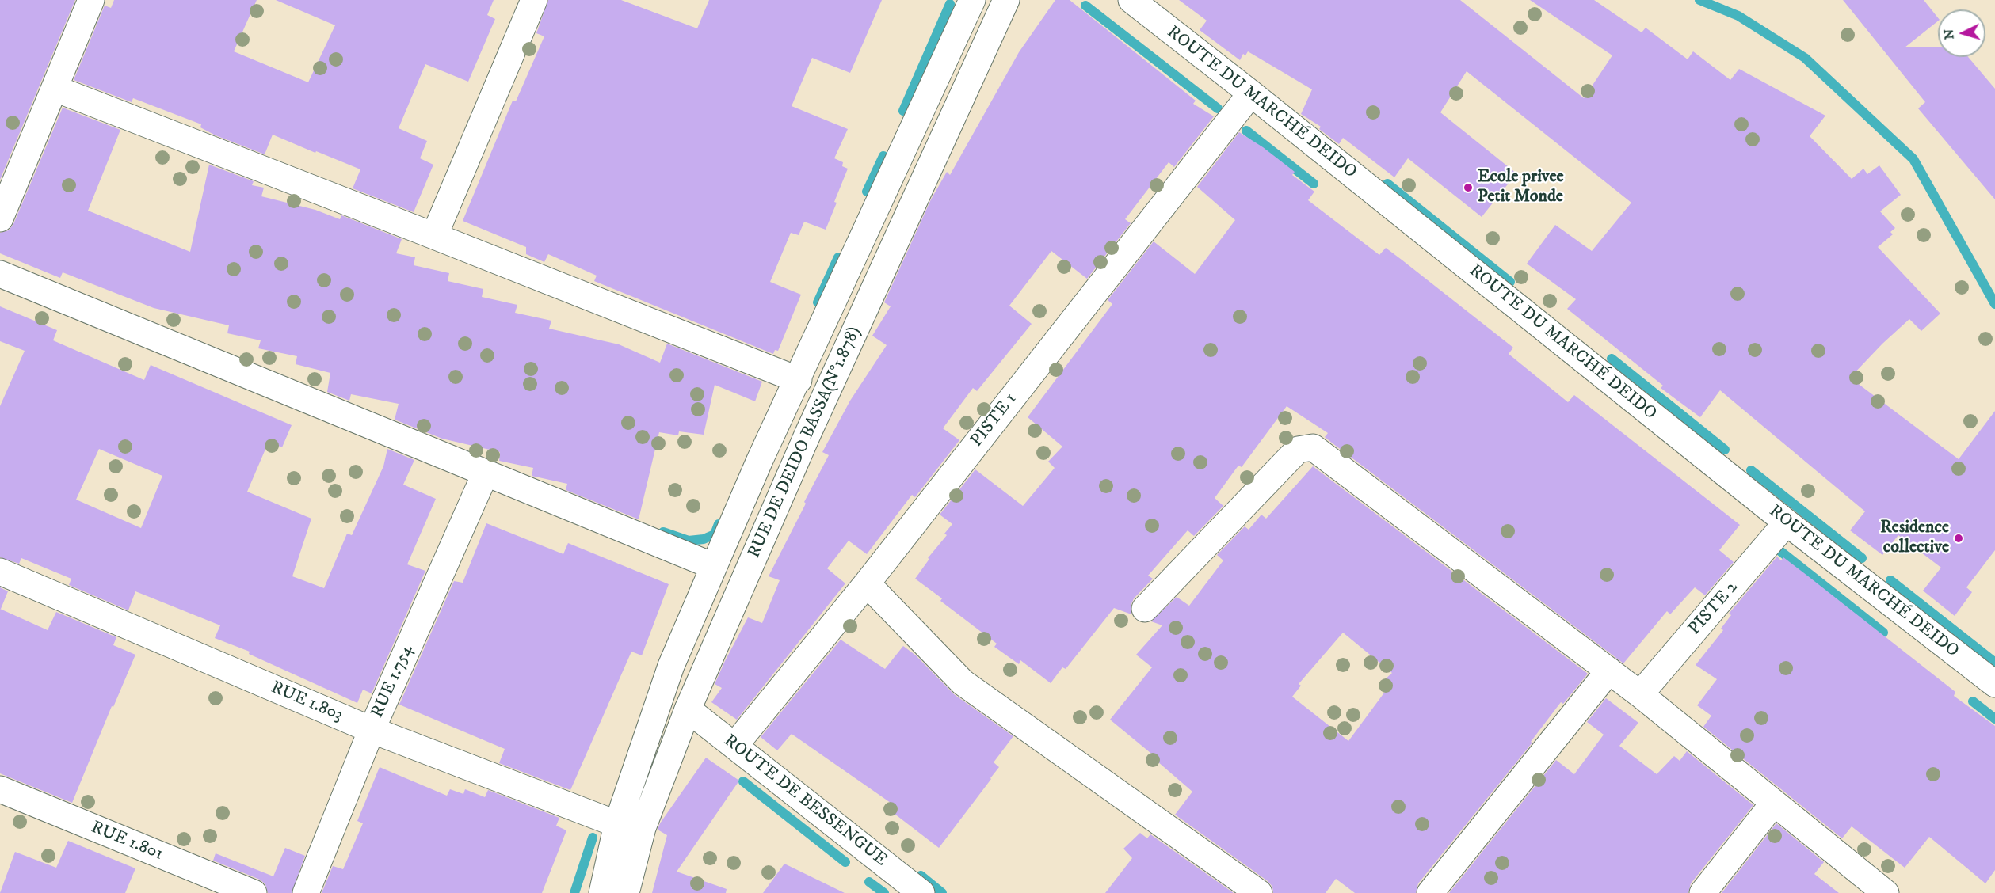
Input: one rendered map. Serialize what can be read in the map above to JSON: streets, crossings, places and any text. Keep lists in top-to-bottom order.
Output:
{
  "streets": {
    "street": [
      "ROUTE DU MARCHÉ DEIDO",
      "PISTE 1",
      "RUE DE DEIDO BASSA(N°1.878)",
      "PISTE 2",
      "RUE 1.754",
      "RUE 1.803",
      "ROUTE DE BESSENGUE",
      "RUE 1.801"
    ]
  },
  "crossings": [
    ["ROUTE DU MARCHÉ DEIDO", "PISTE 1"],
    ["ROUTE DU MARCHÉ DEIDO", "PISTE 2"],
    ["PISTE 1", "ROUTE DE BESSENGUE"],
    ["RUE DE DEIDO BASSA(N°1.878)", "RUE 1.803"],
    ["RUE DE DEIDO BASSA(N°1.878)", "ROUTE DE BESSENGUE"],
    ["RUE 1.754", "RUE 1.803"]
  ],
  "places": ["Ecole privee Petit Monde", "Residence collective"],
  "north": "left"
}
